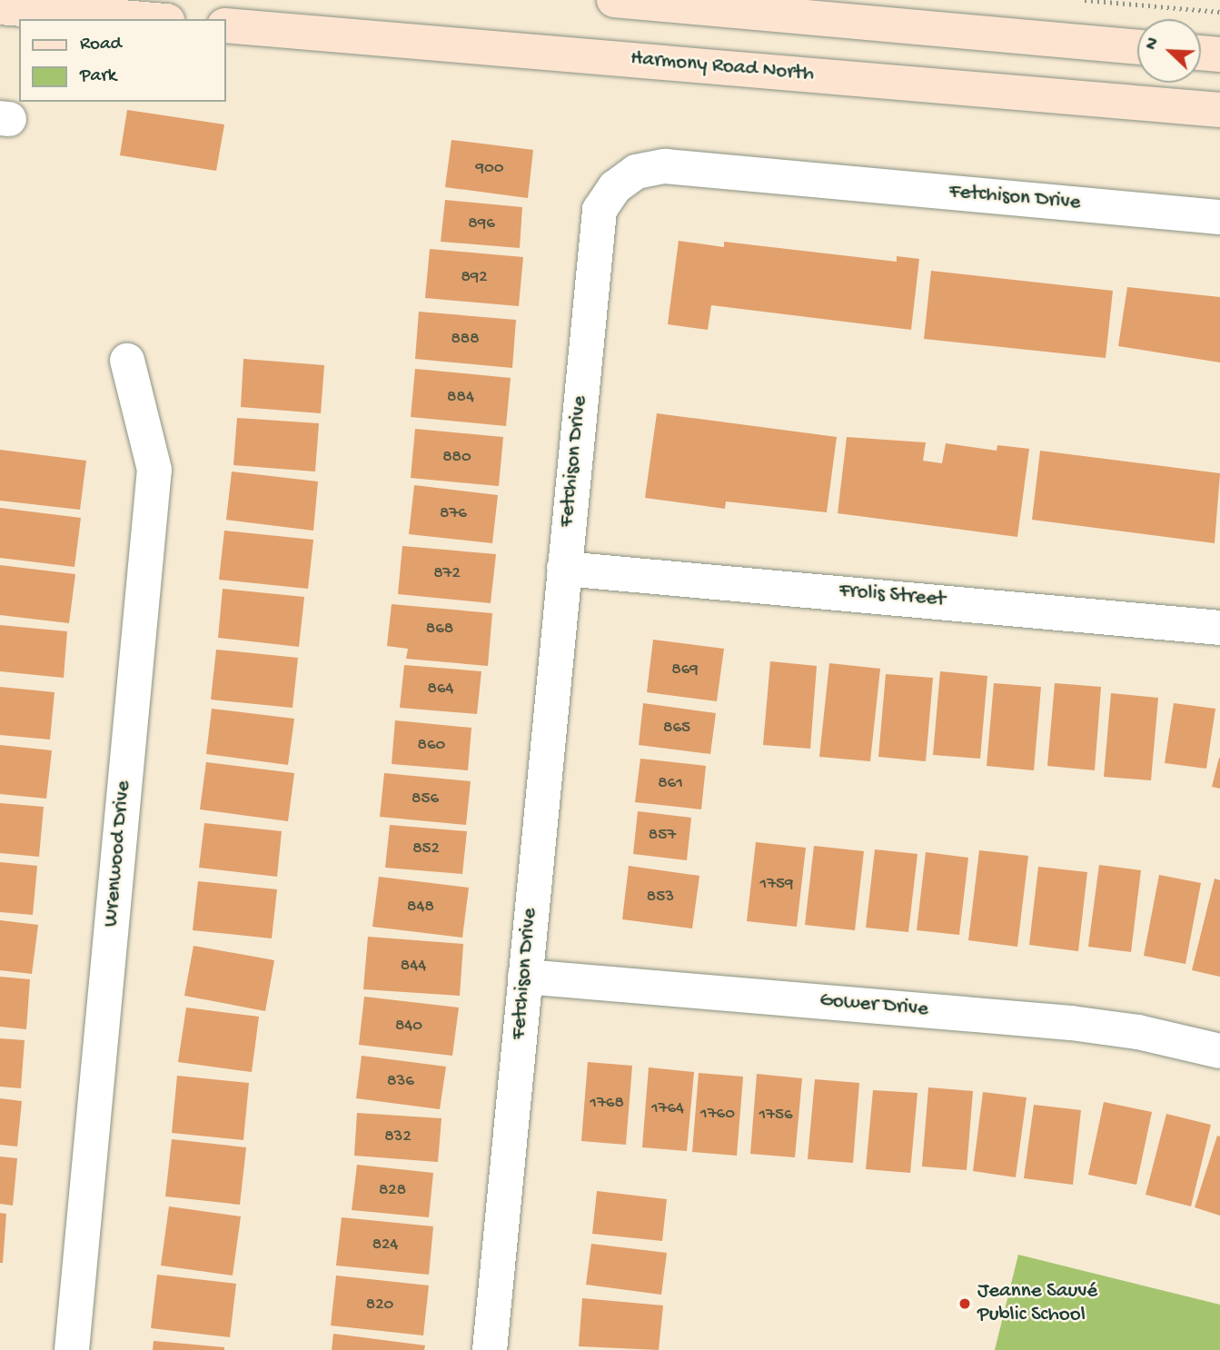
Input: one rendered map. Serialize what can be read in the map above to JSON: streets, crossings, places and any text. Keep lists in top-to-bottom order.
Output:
{
  "streets": {
    "main road": ["Harmony Road North"],
    "street": [
      "Fetchison Drive",
      "Frolis Street",
      "Wrenwood Drive",
      "Gower Drive"
    ]
  },
  "crossings": [
    ["Fetchison Drive", "Frolis Street"],
    ["Fetchison Drive", "Gower Drive"]
  ],
  "places": ["Jeanne Sauvé Public School"],
  "house_numbers": [
    "900",
    "896",
    "892",
    "888",
    "884",
    "880",
    "876",
    "872",
    "868",
    "869",
    "864",
    "865",
    "860",
    "861",
    "856",
    "857",
    "852",
    "1759",
    "853",
    "848",
    "844",
    "840",
    "836",
    "1768",
    "1764",
    "1760",
    "1756",
    "832",
    "828",
    "824",
    "820"
  ],
  "legend": ["Road", "Park"],
  "north": "top left"
}
